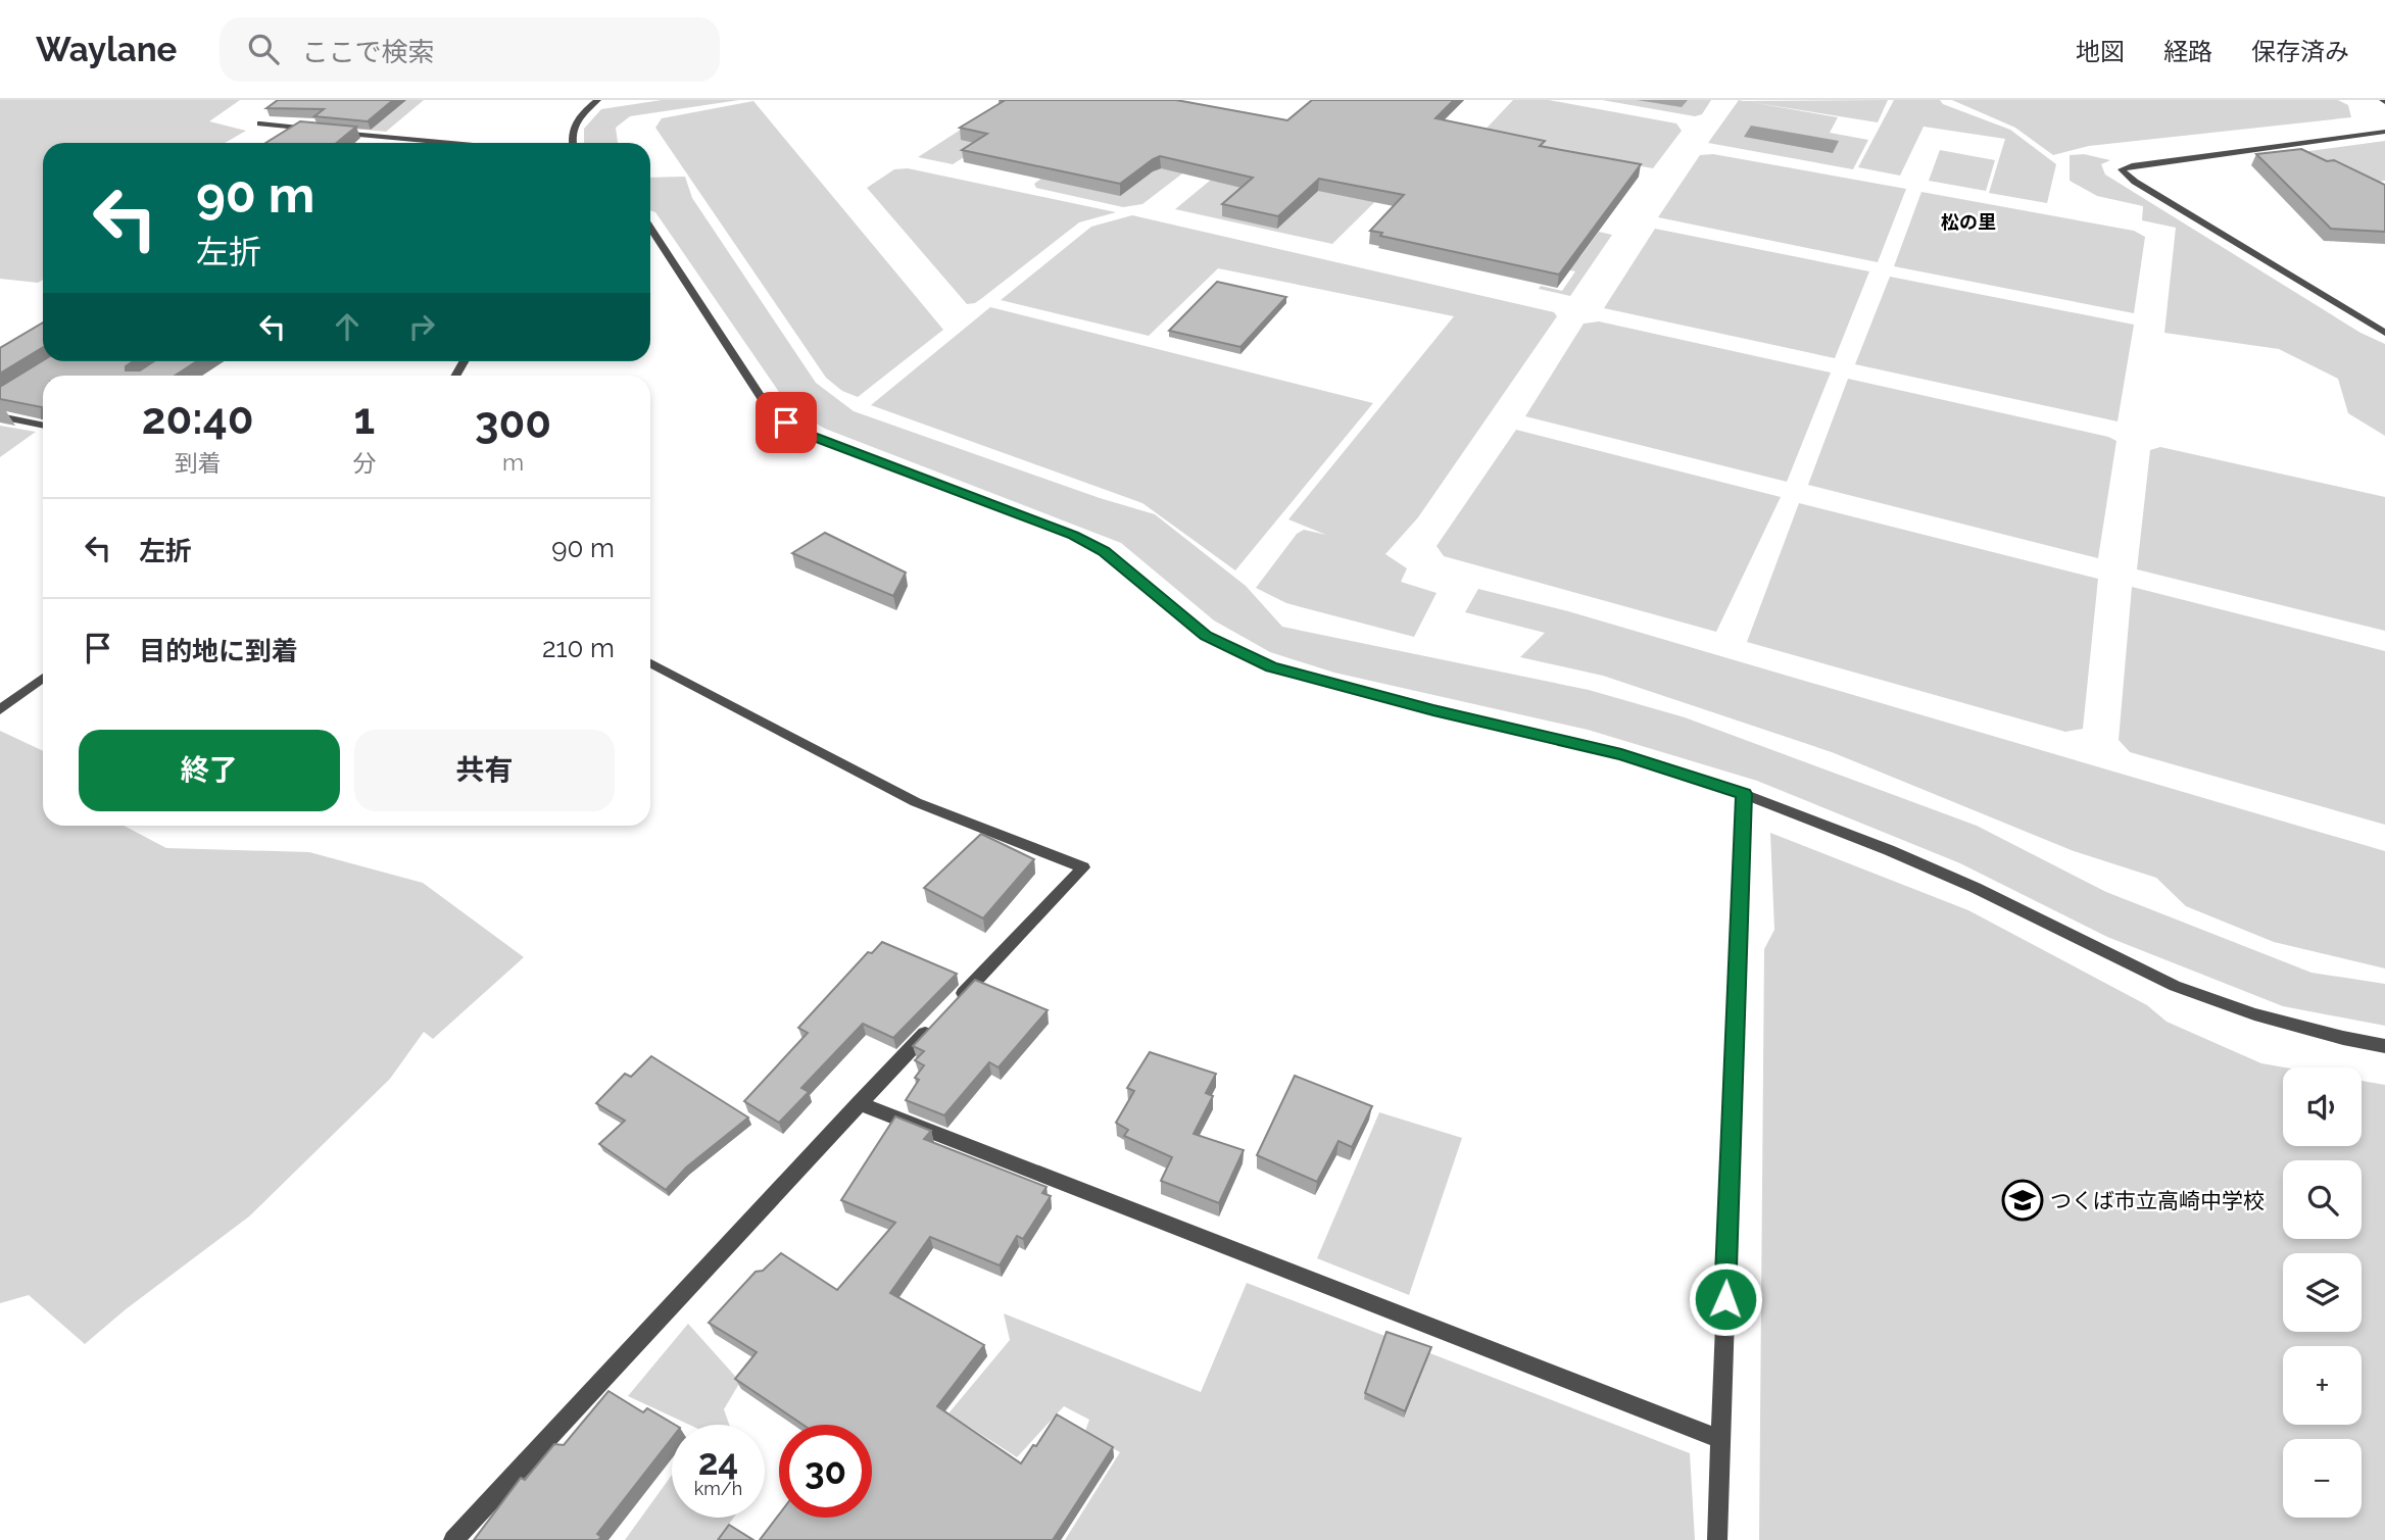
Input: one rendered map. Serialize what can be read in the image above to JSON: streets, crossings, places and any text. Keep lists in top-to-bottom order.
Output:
{
  "districts": ["松の里"],
  "places": {
    "school or university": ["つくば市立高崎中学校"]
  },
  "page": {
    "header": "Waylane",
    "search": "ここで検索",
    "nav": ["地図", "経路", "保存済み"],
    "turn": ["90 m", "左折"],
    "eta": [
      "20:40",
      "到着",
      "1",
      "分",
      "300",
      "m"
    ],
    "list": [
      {
        "name": "左折",
        "value": "90 m"
      },
      {
        "name": "目的地に到着",
        "value": "210 m"
      }
    ],
    "buttons": ["終了", "共有"],
    "map_buttons": ["+", "−"],
    "speed": "24 km/h",
    "limit": "30"
  }
}
